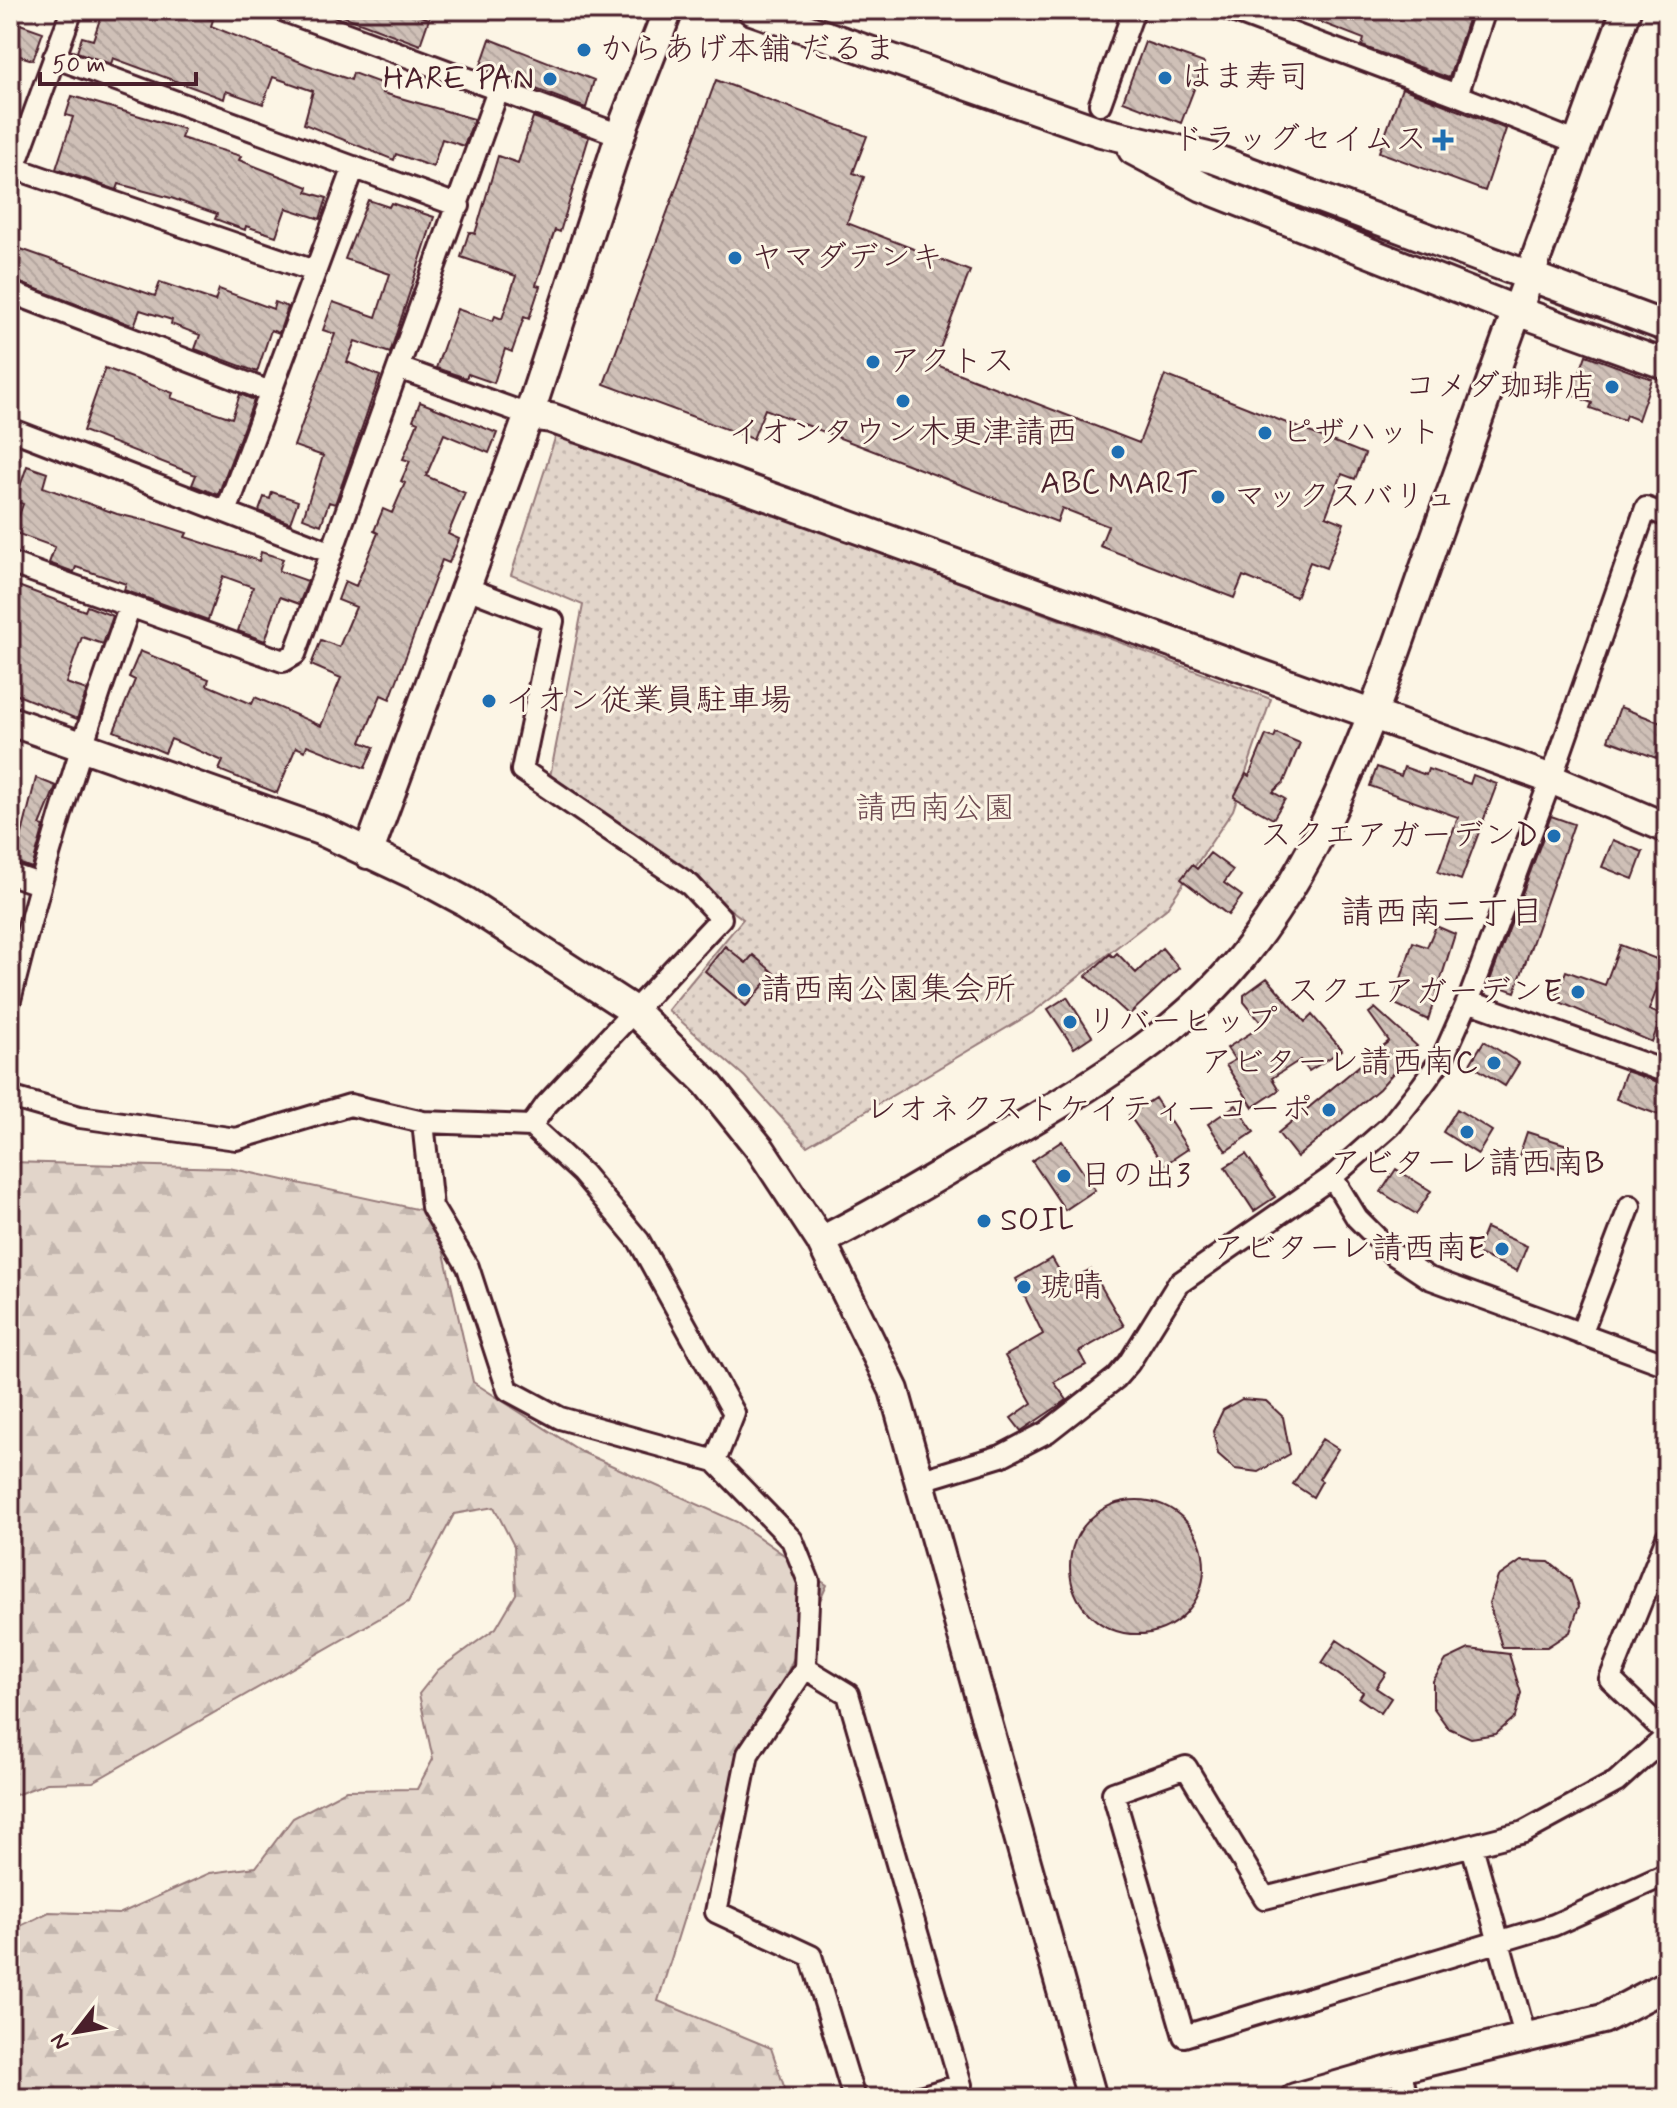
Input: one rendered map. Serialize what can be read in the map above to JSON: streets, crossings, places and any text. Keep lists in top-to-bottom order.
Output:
{
  "districts": ["請西南二丁目"],
  "parks": ["請西南公園"],
  "places": {
    "other": [
      "からあげ本舗 だるま",
      "はま寿司",
      "HARE PAN",
      "ヤマダデンキ",
      "アクトス",
      "コメダ珈琲店",
      "イオンタウン木更津請西",
      "ピザハット",
      "ABC MART",
      "マックスバリュ",
      "イオン従業員駐車場",
      "スクエアガーデンD",
      "請西南公園集会所",
      "スクエアガーデンE",
      "リバーヒップ",
      "アビターレ請西南C",
      "レオネクストケイティーコーポ",
      "アビターレ請西南B",
      "日の出3",
      "SOIL",
      "アビターレ請西南E",
      "琥晴"
    ],
    "health": ["ドラッグセイムス"]
  },
  "scale_bar": "50 m",
  "north": "bottom left"
}
